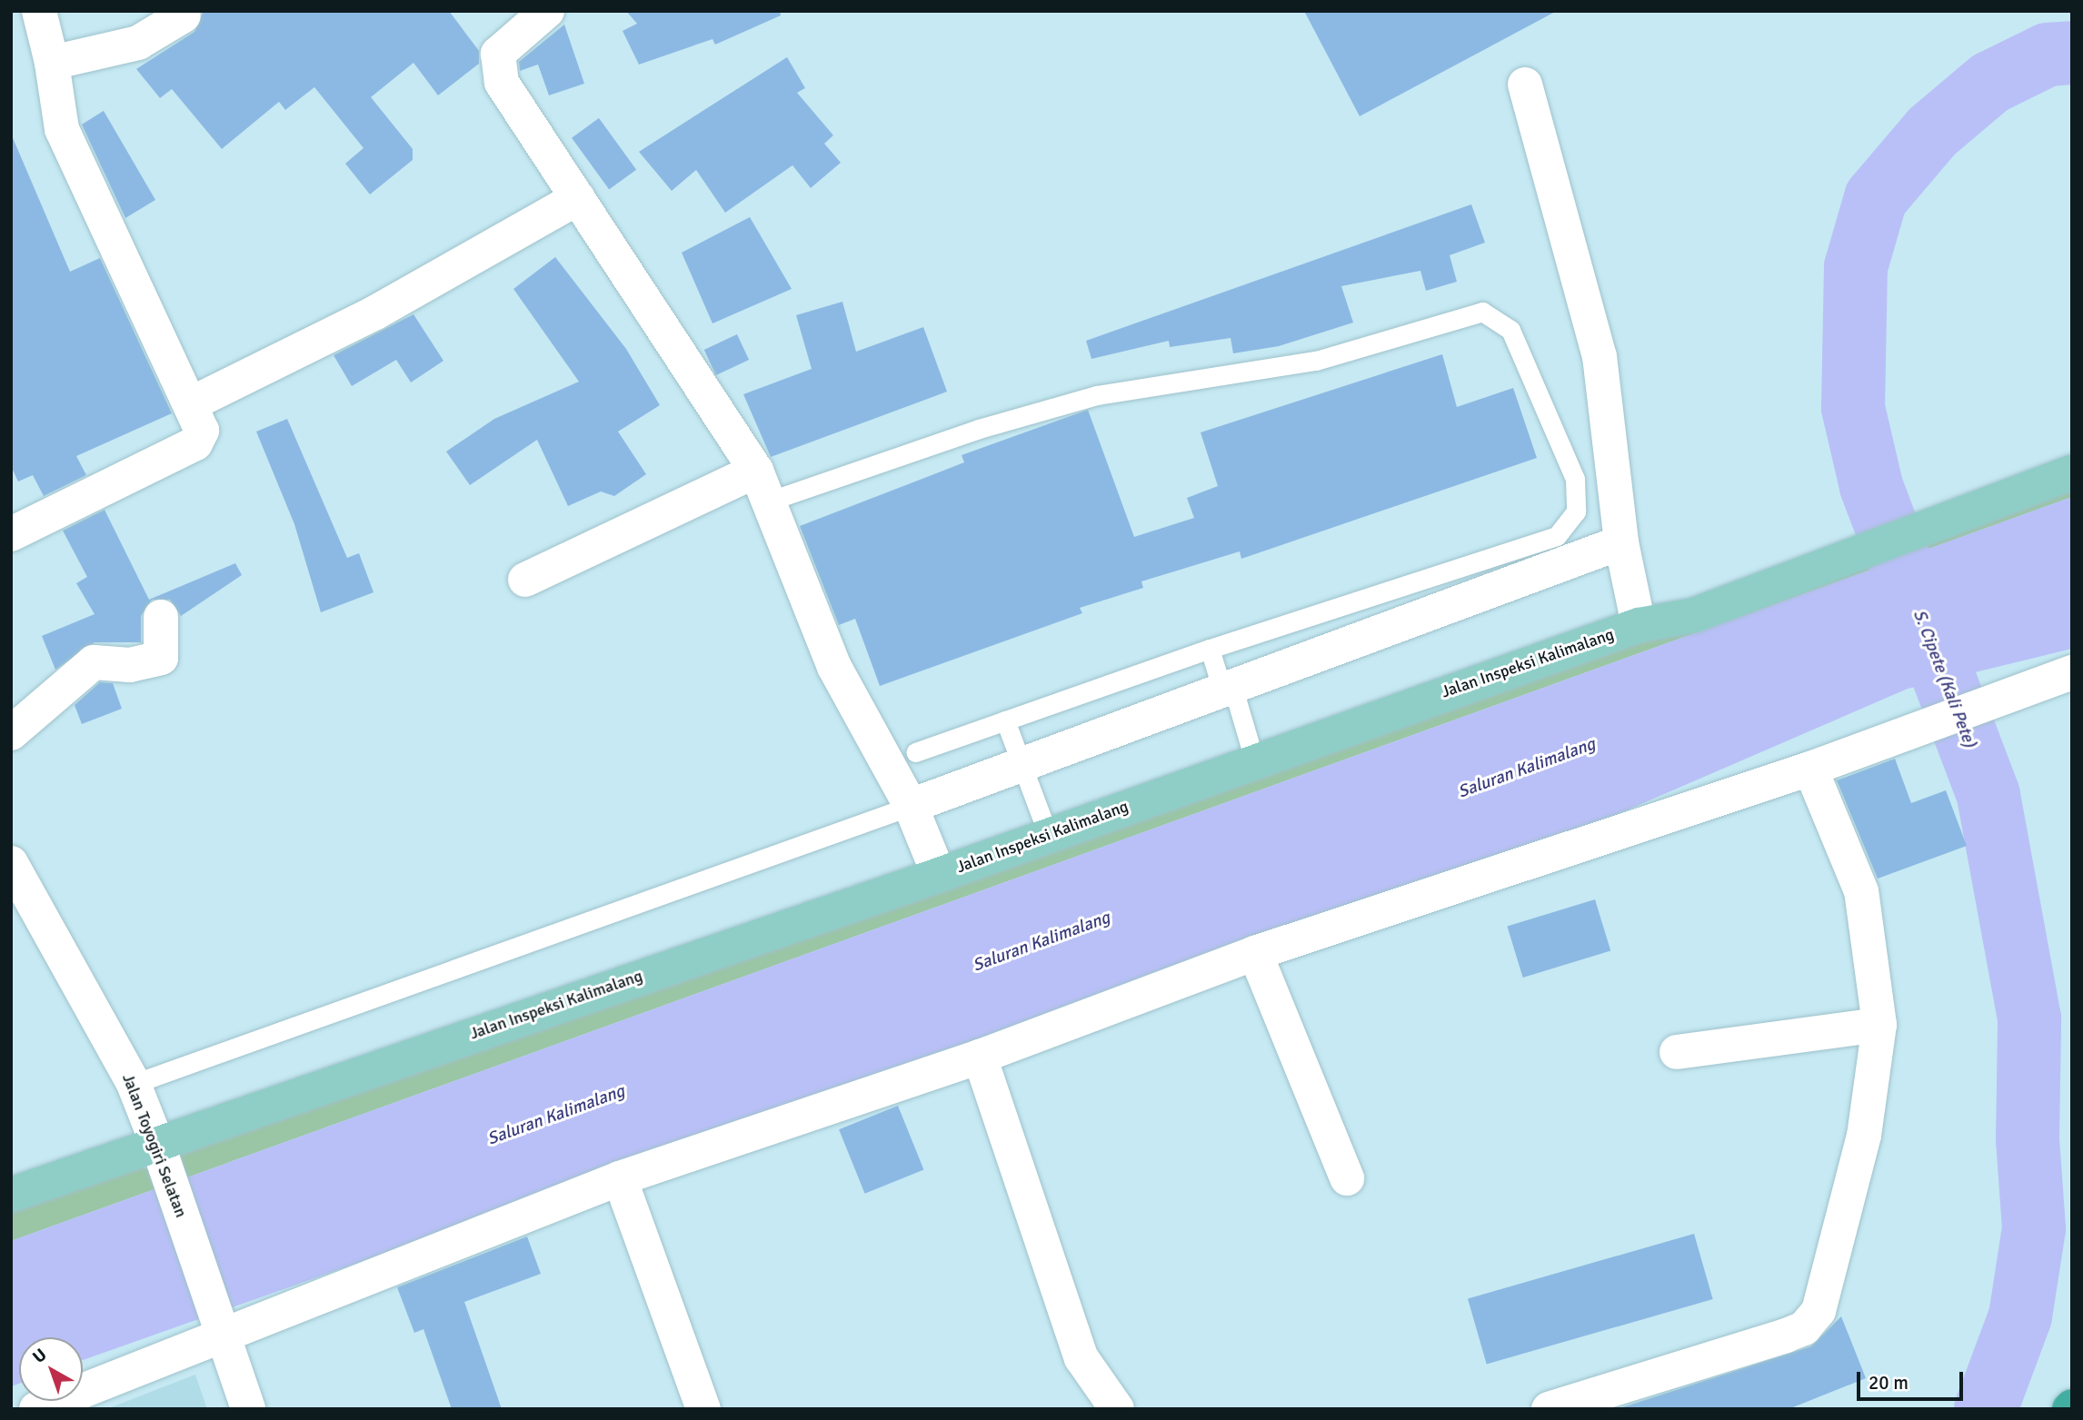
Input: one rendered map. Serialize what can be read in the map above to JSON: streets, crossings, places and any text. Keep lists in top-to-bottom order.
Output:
{
  "streets": {
    "main road": ["Jalan Inspeksi Kalimalang"],
    "street": ["Jalan Toyogiri Selatan"]
  },
  "crossings": [
    ["Jalan Inspeksi Kalimalang", "Jalan Toyogiri Selatan"]
  ],
  "water": ["S. Cipete (Kali Pete)", "Saluran Kalimalang"],
  "scale_bar": "20 m",
  "north": "top left"
}
